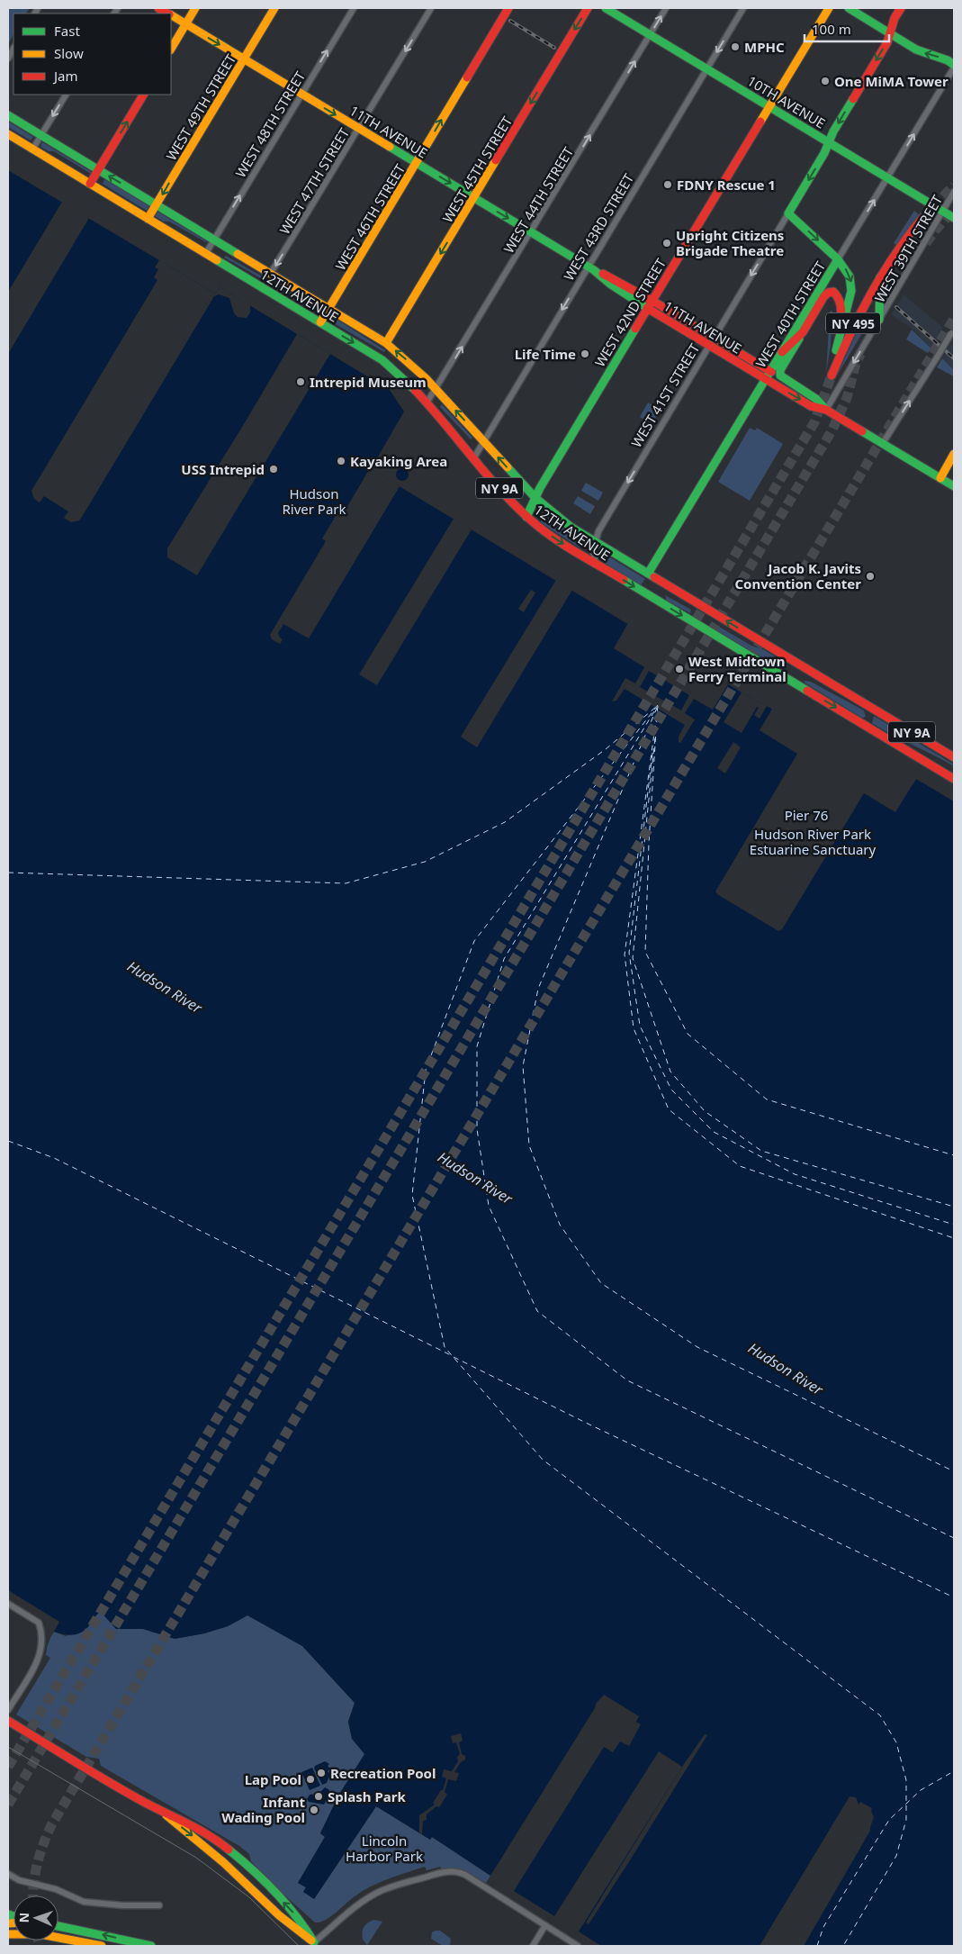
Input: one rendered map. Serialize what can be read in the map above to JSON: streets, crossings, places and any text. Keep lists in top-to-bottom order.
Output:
{
  "streets": {
    "main road": [
      "10TH AVENUE",
      "WEST 49TH STREET",
      "11TH AVENUE",
      "WEST 45TH STREET",
      "WEST 46TH STREET",
      "12TH AVENUE",
      "WEST 42ND STREET",
      "WEST 40TH STREET",
      "NY 495",
      "WEST 41ST STREET",
      "NY 9A"
    ],
    "street": [
      "WEST 48TH STREET",
      "WEST 47TH STREET",
      "WEST 44TH STREET",
      "WEST 43RD STREET",
      "WEST 39TH STREET"
    ]
  },
  "crossings": [
    ["10TH AVENUE", "WEST 44TH STREET"],
    ["10TH AVENUE", "WEST 43RD STREET"],
    ["10TH AVENUE", "WEST 39TH STREET"],
    ["10TH AVENUE", "WEST 42ND STREET"],
    ["10TH AVENUE", "WEST 40TH STREET"],
    ["10TH AVENUE", "WEST 41ST STREET"],
    ["WEST 49TH STREET", "11TH AVENUE"],
    ["WEST 49TH STREET", "12TH AVENUE"],
    ["WEST 48TH STREET", "11TH AVENUE"],
    ["WEST 48TH STREET", "12TH AVENUE"],
    ["11TH AVENUE", "WEST 45TH STREET"],
    ["11TH AVENUE", "WEST 47TH STREET"],
    ["11TH AVENUE", "WEST 44TH STREET"],
    ["11TH AVENUE", "WEST 46TH STREET"],
    ["11TH AVENUE", "WEST 43RD STREET"],
    ["11TH AVENUE", "WEST 39TH STREET"],
    ["11TH AVENUE", "WEST 42ND STREET"],
    ["11TH AVENUE", "WEST 40TH STREET"],
    ["11TH AVENUE", "WEST 41ST STREET"],
    ["WEST 45TH STREET", "12TH AVENUE"],
    ["WEST 47TH STREET", "12TH AVENUE"],
    ["WEST 44TH STREET", "12TH AVENUE"],
    ["WEST 46TH STREET", "12TH AVENUE"],
    ["WEST 43RD STREET", "12TH AVENUE"],
    ["12TH AVENUE", "WEST 42ND STREET"],
    ["12TH AVENUE", "WEST 40TH STREET"],
    ["12TH AVENUE", "WEST 41ST STREET"]
  ],
  "one_way": [
    "WEST 48TH STREET",
    "WEST 45TH STREET",
    "WEST 47TH STREET",
    "WEST 44TH STREET",
    "WEST 46TH STREET",
    "WEST 43RD STREET",
    "WEST 39TH STREET",
    "WEST 40TH STREET",
    "WEST 41ST STREET"
  ],
  "water": ["Hudson River"],
  "parks": [
    "Hudson River Park",
    "Pier 76",
    "Hudson River Park Estuarine Sanctuary",
    "Lincoln Harbor Park"
  ],
  "places": [
    "MPHC",
    "One MiMA Tower",
    "FDNY Rescue 1",
    "Upright Citizens Brigade Theatre",
    "Life Time",
    "Intrepid Museum",
    "Kayaking Area",
    "USS Intrepid",
    "Jacob K. Javits Convention Center",
    "West Midtown Ferry Terminal",
    "Recreation Pool",
    "Lap Pool",
    "Splash Park",
    "Infant Wading Pool"
  ],
  "legend": ["Fast", "Slow", "Jam"],
  "scale_bar": "100 m",
  "north": "left"
}
